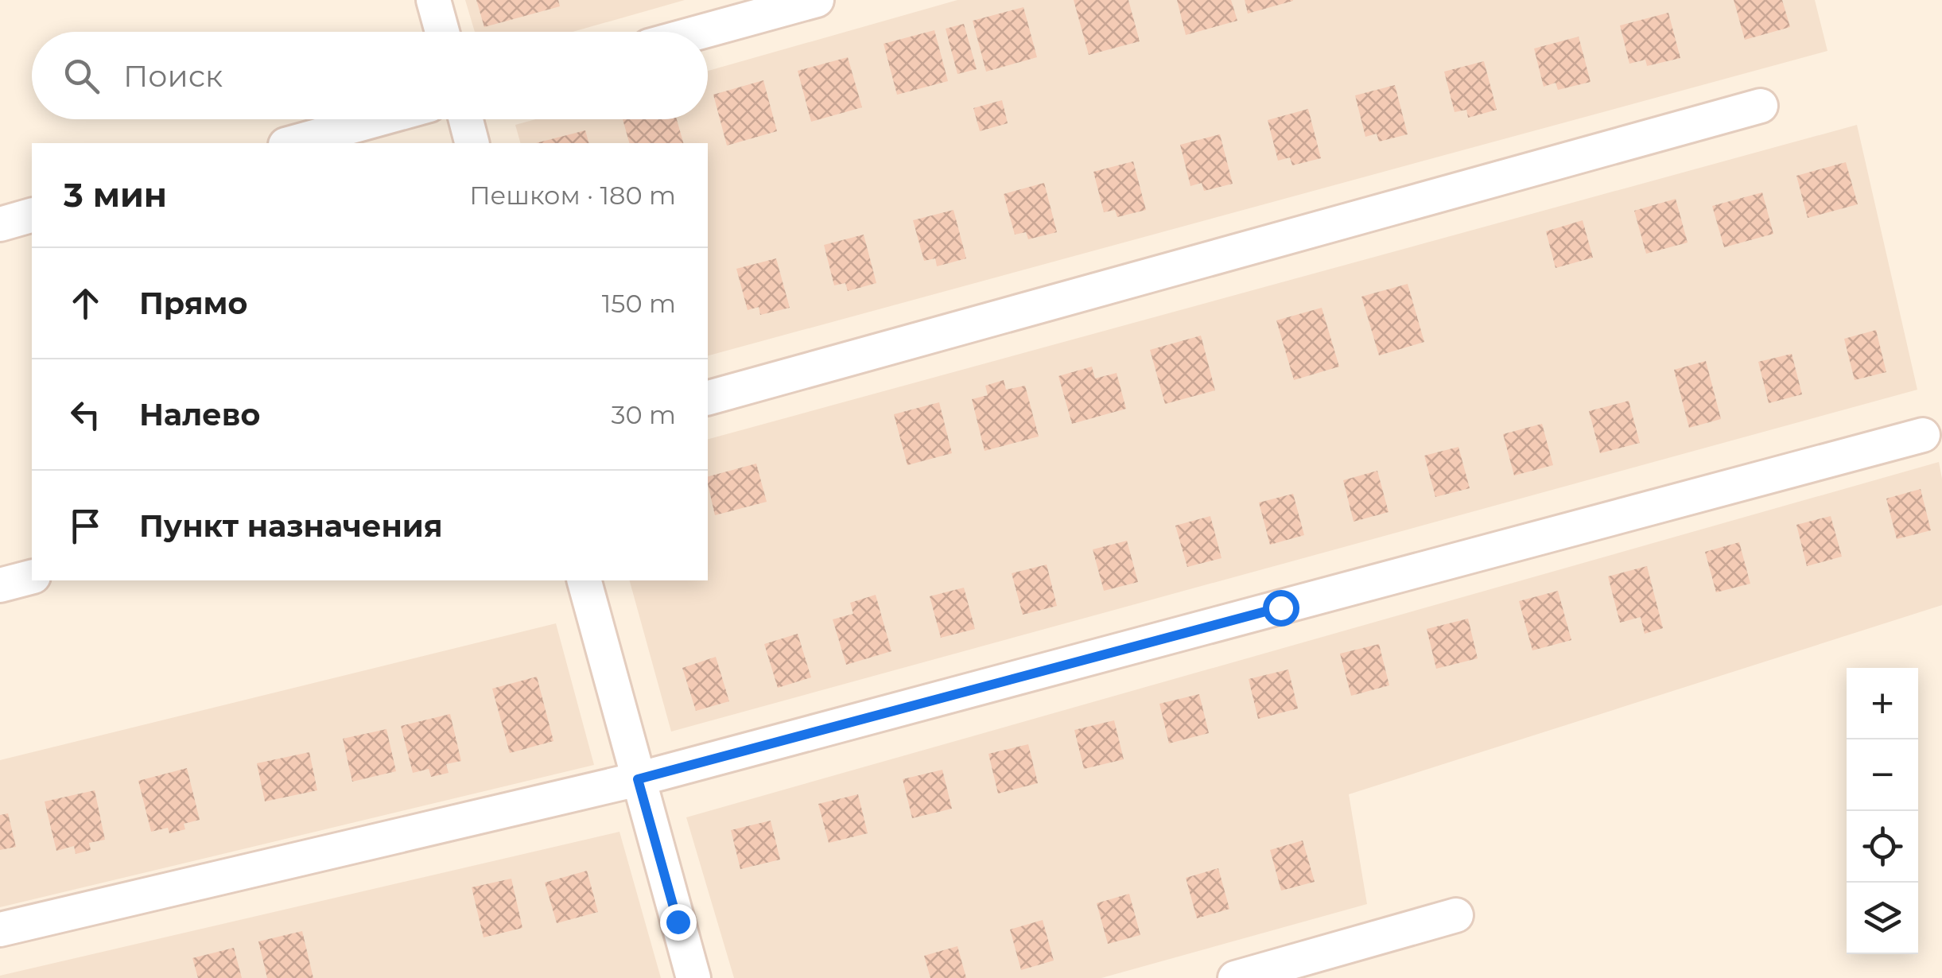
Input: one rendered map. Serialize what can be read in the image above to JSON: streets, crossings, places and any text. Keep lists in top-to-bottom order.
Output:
{
  "page": {
    "search": "Поиск",
    "heading": ["3 мин", "Пешком · 180 m"],
    "list": [
      ["Прямо", "150 m"],
      ["Налево", "30 m"],
      "Пункт назначения"
    ],
    "map_buttons": ["+", "−"]
  }
}
